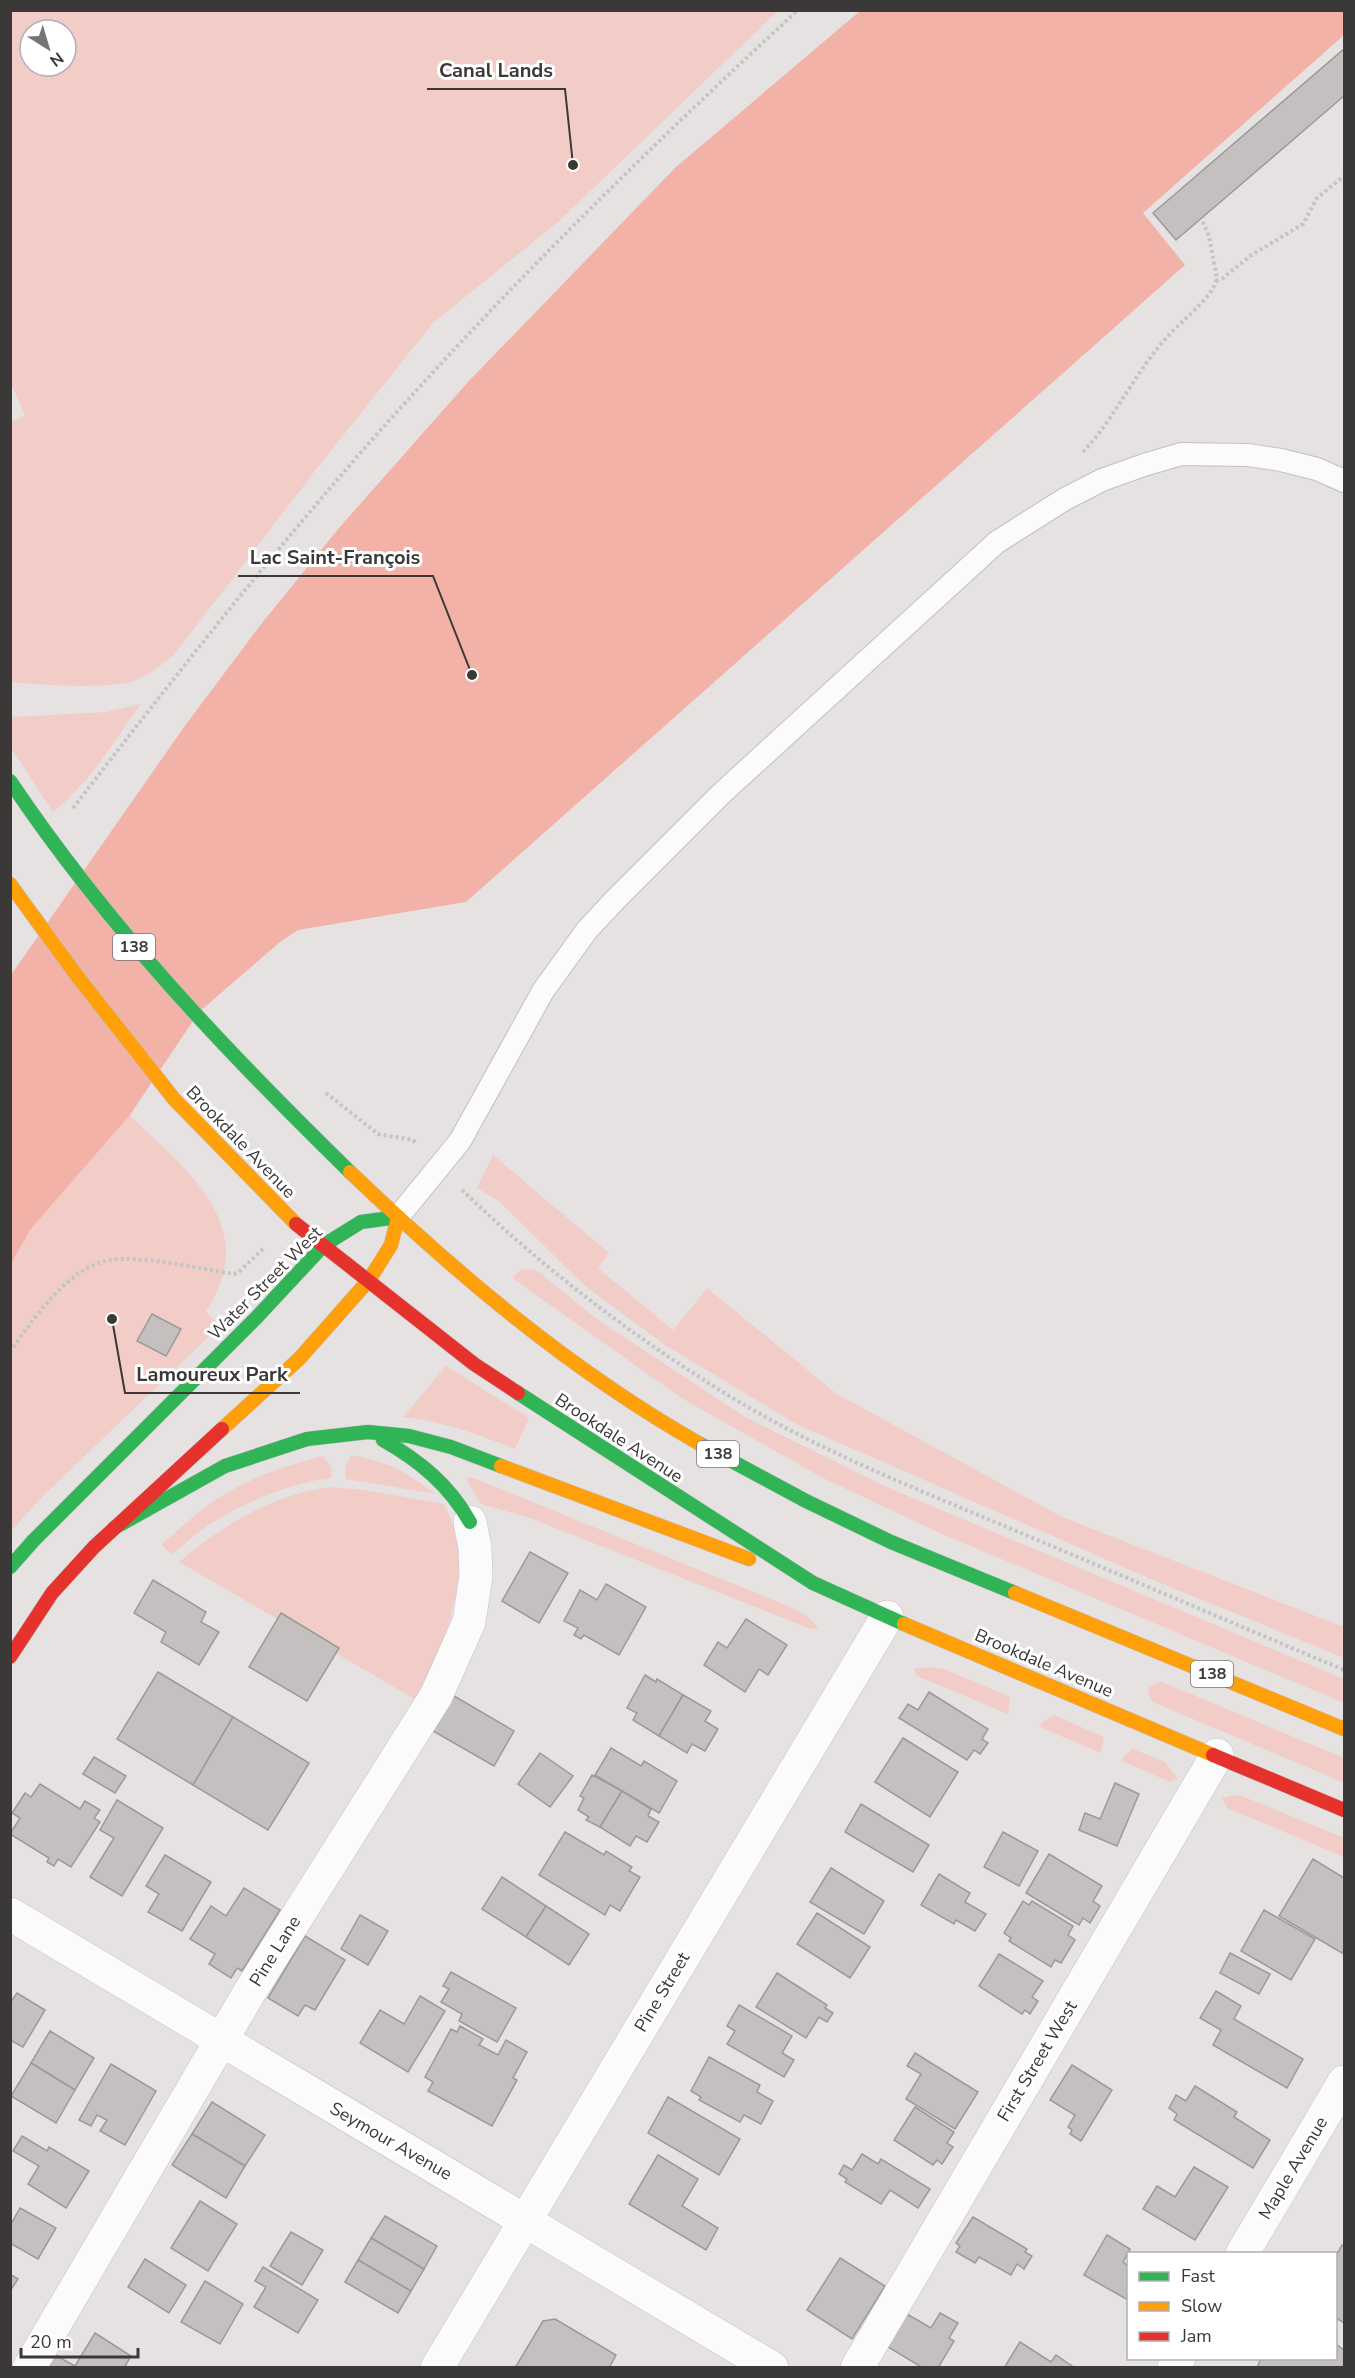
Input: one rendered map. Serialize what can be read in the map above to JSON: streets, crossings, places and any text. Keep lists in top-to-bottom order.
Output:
{
  "streets": {
    "main road": ["138", "Brookdale Avenue", "Water Street West"],
    "street": [
      "Pine Lane",
      "Pine Street",
      "First Street West",
      "Seymour Avenue",
      "Maple Avenue"
    ]
  },
  "crossings": [
    ["Brookdale Avenue", "Water Street West"],
    ["Brookdale Avenue", "Pine Street"],
    ["Brookdale Avenue", "First Street West"],
    ["Pine Lane", "Seymour Avenue"],
    ["Pine Street", "Seymour Avenue"]
  ],
  "places": ["Canal Lands", "Lac Saint-François", "Lamoureux Park"],
  "legend": ["Fast", "Slow", "Jam"],
  "scale_bar": "20 m",
  "north": "bottom right"
}
